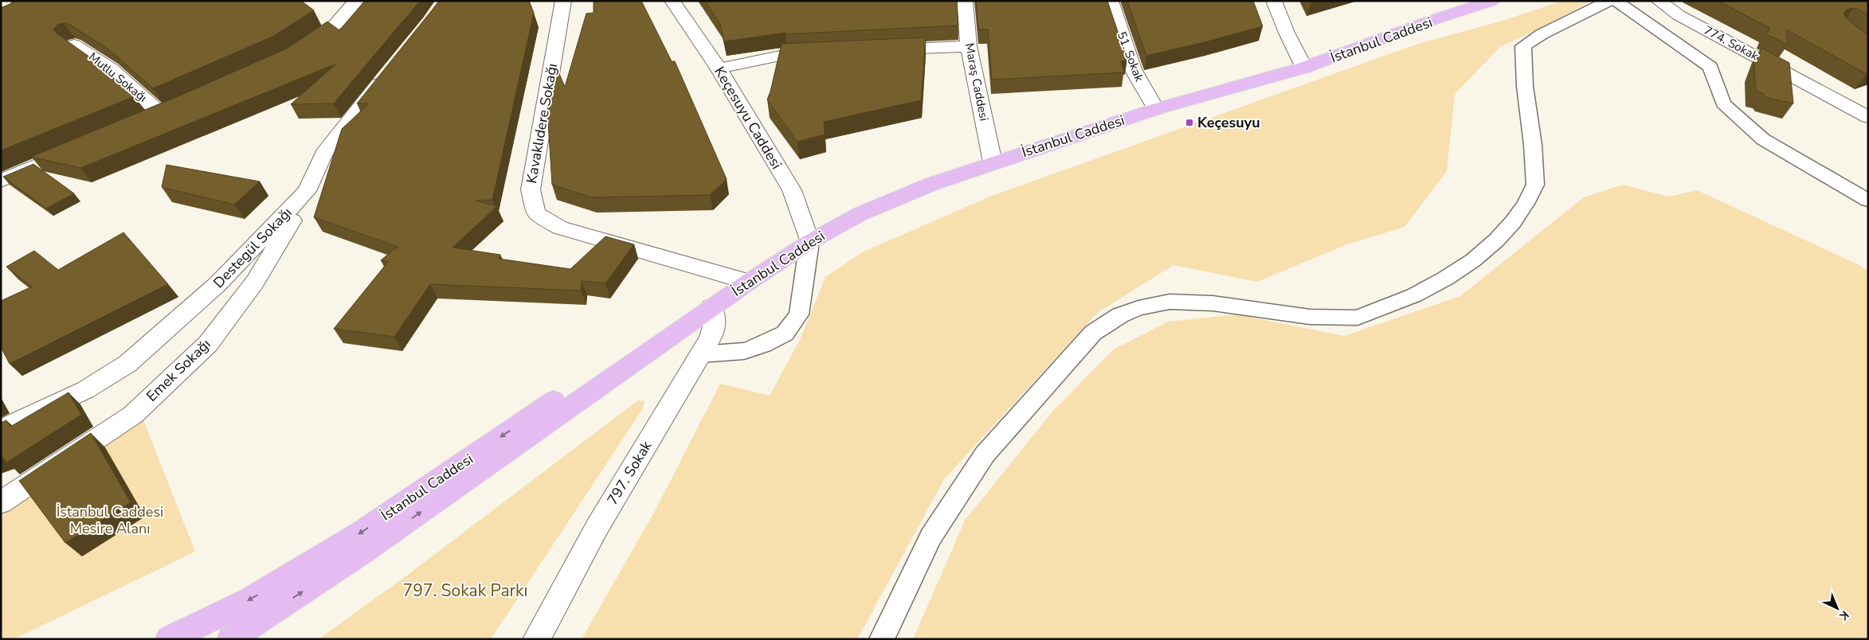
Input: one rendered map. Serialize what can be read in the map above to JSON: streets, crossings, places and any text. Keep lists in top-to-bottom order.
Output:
{
  "streets": {
    "main road": ["İstanbul Caddesi"],
    "street": [
      "774. Sokak",
      "51. Sokak",
      "Mutlu Sokağı",
      "Maraş Caddesi",
      "Keçesuyu Caddesi",
      "Kavaklıdere Sokağı",
      "Destegül Sokağı",
      "Emek Sokağı",
      "797. Sokak"
    ]
  },
  "crossings": [
    ["İstanbul Caddesi", "51. Sokak"],
    ["İstanbul Caddesi", "Maraş Caddesi"],
    ["İstanbul Caddesi", "Keçesuyu Caddesi"],
    ["İstanbul Caddesi", "Kavaklıdere Sokağı"],
    ["İstanbul Caddesi", "797. Sokak"],
    ["Destegül Sokağı", "Emek Sokağı"]
  ],
  "parks": ["İstanbul Caddesi Mesire Alanı", "797. Sokak Parkı"],
  "places": {
    "transit": ["Keçesuyu"]
  },
  "north": "bottom right"
}
